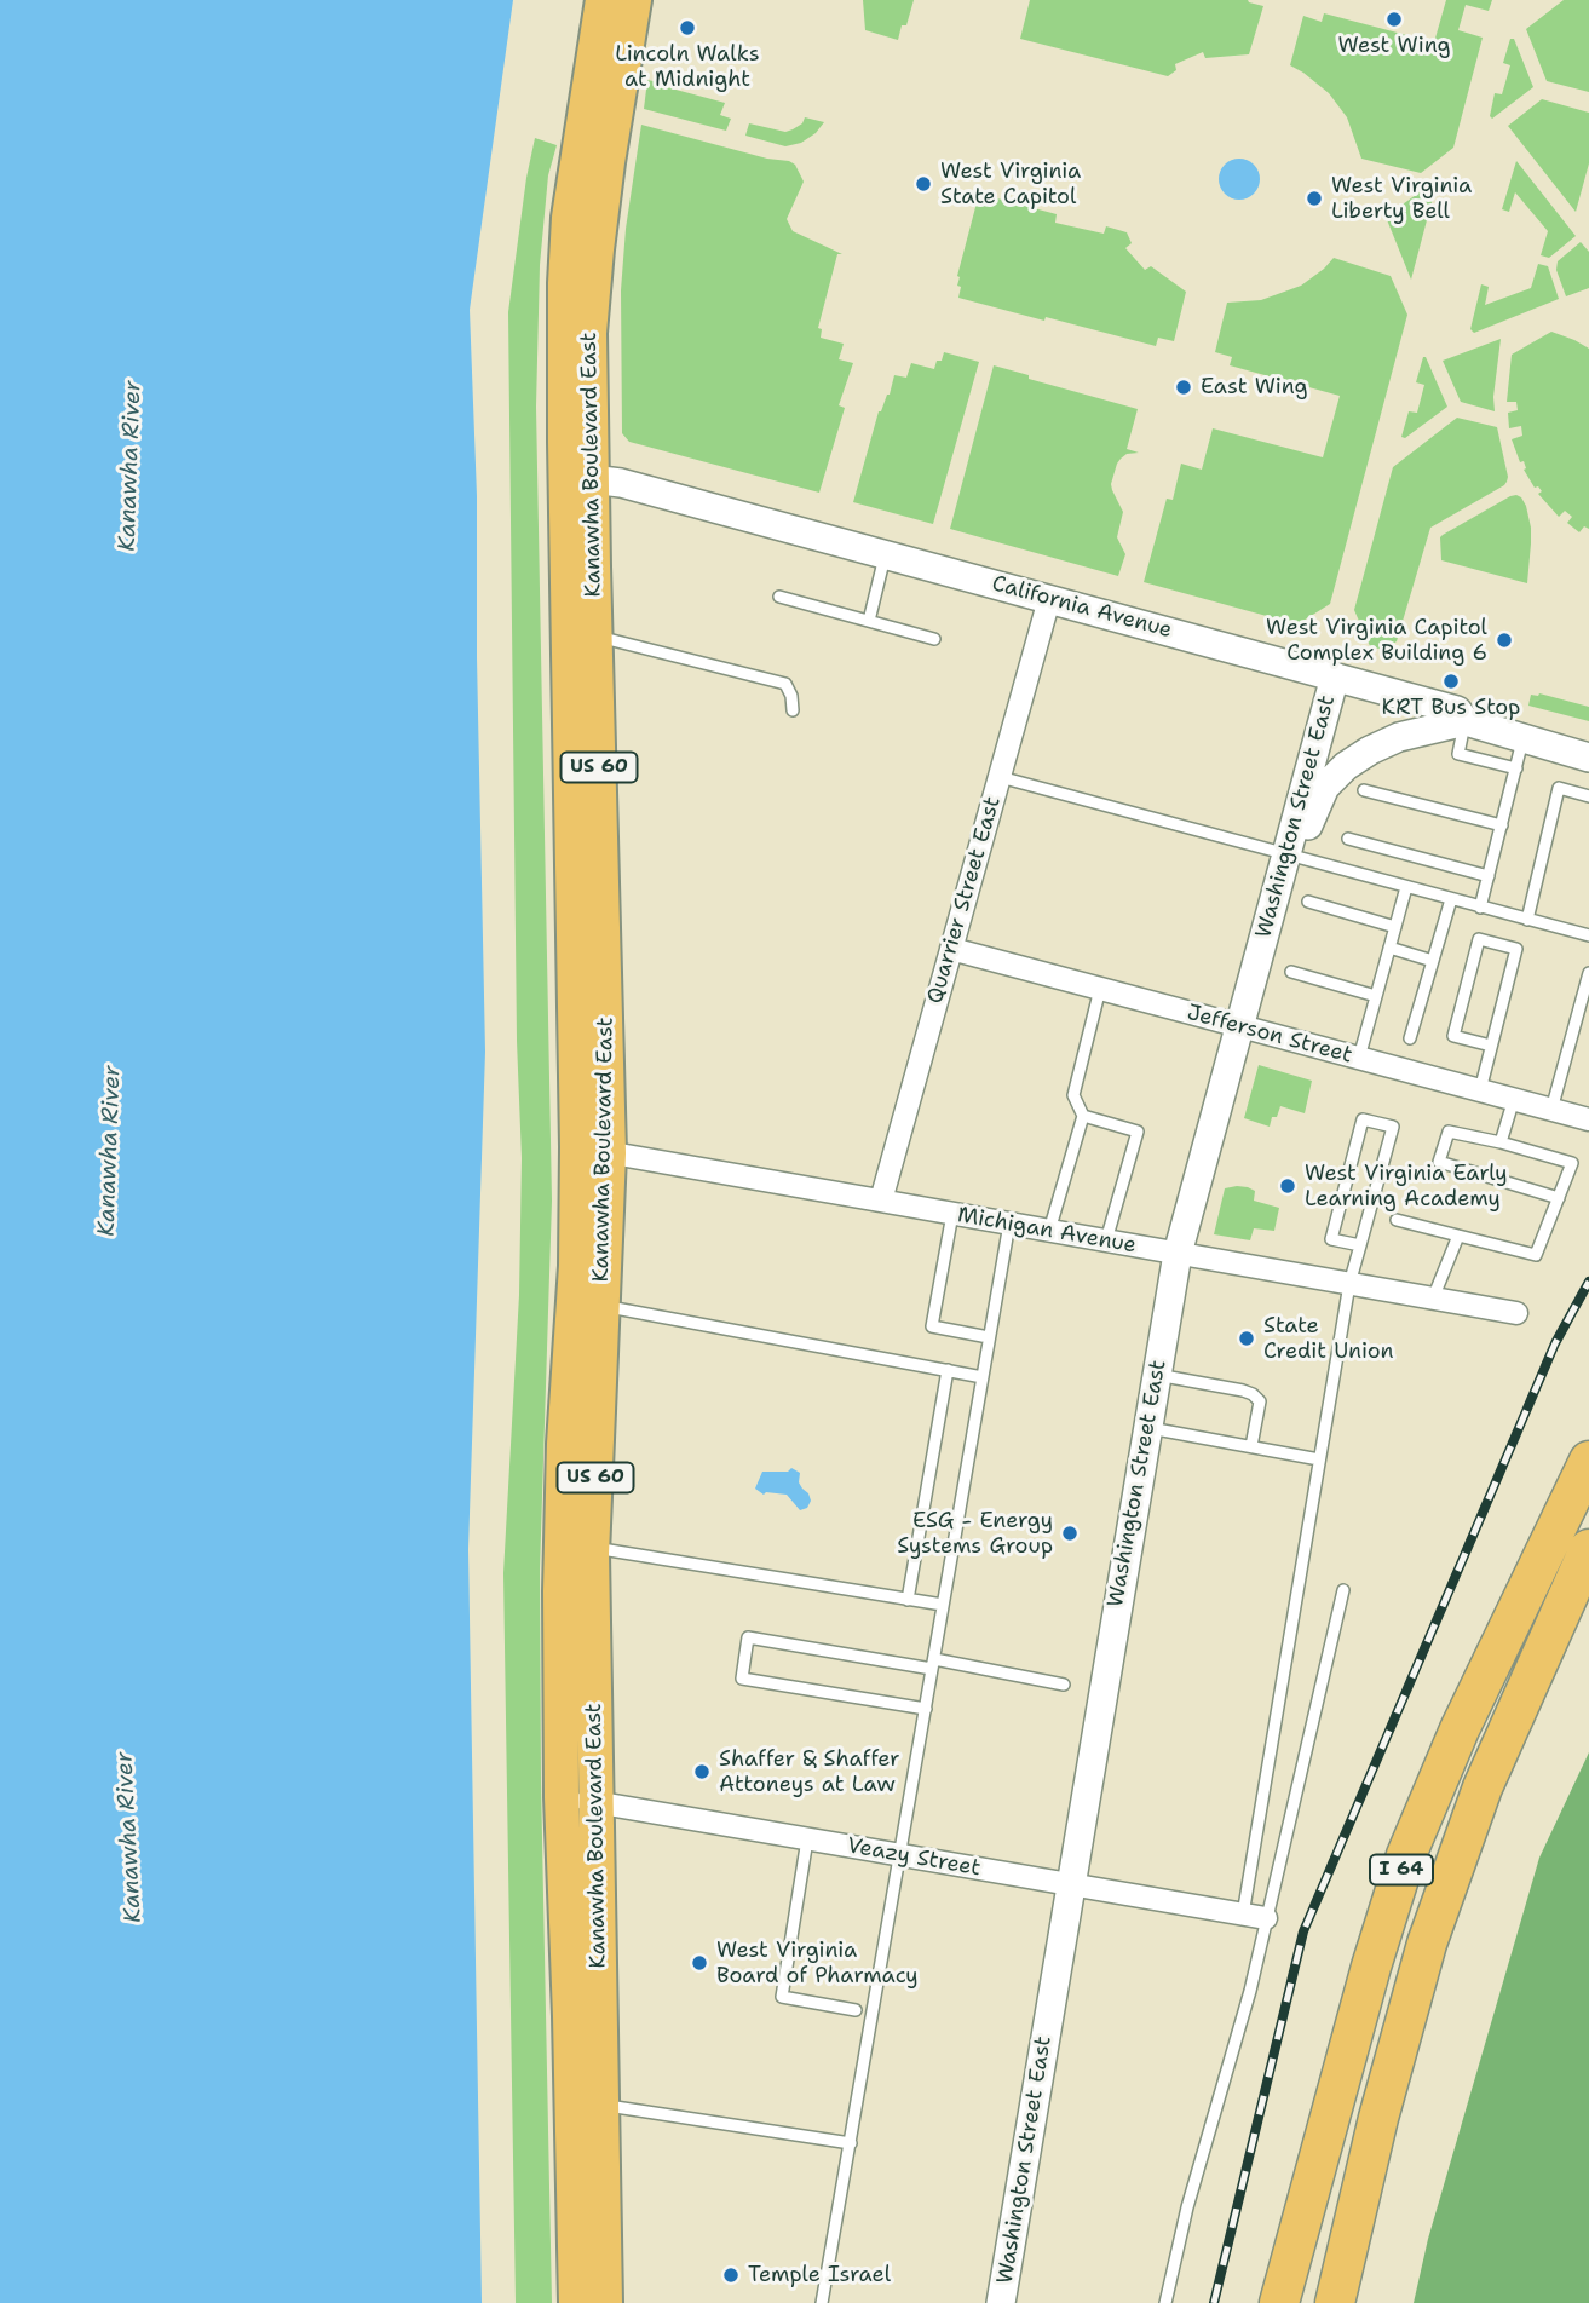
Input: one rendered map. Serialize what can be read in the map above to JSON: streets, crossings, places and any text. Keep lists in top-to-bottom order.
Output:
{
  "streets": {
    "highway": ["I 64"],
    "main road": ["Kanawha Boulevard East", "US 60"],
    "street": [
      "California Avenue",
      "Washington Street East",
      "Quarrier Street East",
      "Jefferson Street",
      "Michigan Avenue",
      "Veazy Street"
    ]
  },
  "crossings": [
    ["Kanawha Boulevard East", "California Avenue"],
    ["Kanawha Boulevard East", "Michigan Avenue"],
    ["Kanawha Boulevard East", "Veazy Street"],
    ["California Avenue", "Washington Street East"],
    ["California Avenue", "Quarrier Street East"],
    ["Washington Street East", "Jefferson Street"],
    ["Washington Street East", "Michigan Avenue"],
    ["Washington Street East", "Veazy Street"],
    ["Quarrier Street East", "Jefferson Street"],
    ["Quarrier Street East", "Michigan Avenue"]
  ],
  "water": ["Kanawha River"],
  "places": [
    "West Wing",
    "Lincoln Walks at Midnight",
    "West Virginia State Capitol",
    "West Virginia Liberty Bell",
    "East Wing",
    "West Virginia Capitol Complex Building 6",
    "KRT Bus Stop",
    "West Virginia Early Learning Academy",
    "State Credit Union",
    "ESG - Energy Systems Group",
    "Shaffer & Shaffer Attoneys at Law",
    "West Virginia Board of Pharmacy",
    "Temple Israel"
  ]
}
